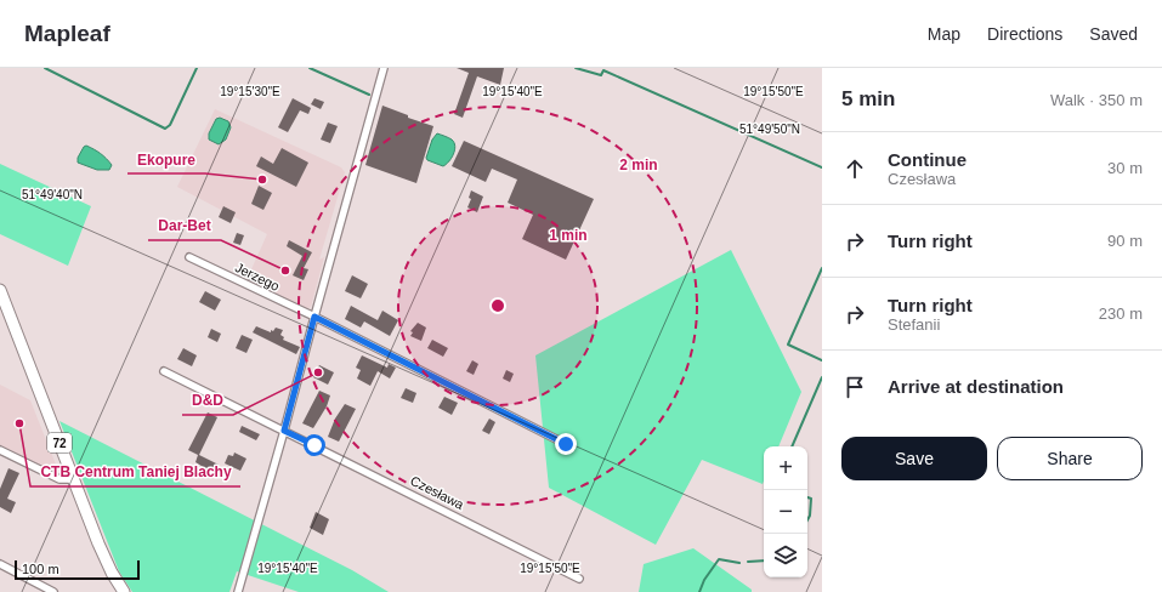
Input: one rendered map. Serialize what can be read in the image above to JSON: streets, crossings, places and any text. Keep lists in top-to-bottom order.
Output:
{
  "streets": {
    "main road": ["72"],
    "street": ["Jerzego", "Czesława"]
  },
  "places": [
    "Ekopure",
    "Dar-Bet",
    "D&D",
    "CTB Centrum Taniej Blachy"
  ],
  "scale_bar": "100 m",
  "page": {
    "header": "Mapleaf",
    "nav": ["Map", "Directions", "Saved"],
    "heading": ["5 min", "Walk · 350 m"],
    "list": [
      ["Continue", "Czesława", "30 m"],
      ["Turn right", "90 m"],
      ["Turn right", "Stefanii", "230 m"],
      "Arrive at destination"
    ],
    "buttons": ["Save", "Share"],
    "map_buttons": ["+", "−"],
    "scale": "100 m"
  },
  "coordinates": [
    "19°15'30\"E",
    "19°15'40\"E",
    "19°15'50\"E",
    "51°49'50\"N",
    "51°49'40\"N"
  ],
  "rings": ["2 min", "1 min"]
}
